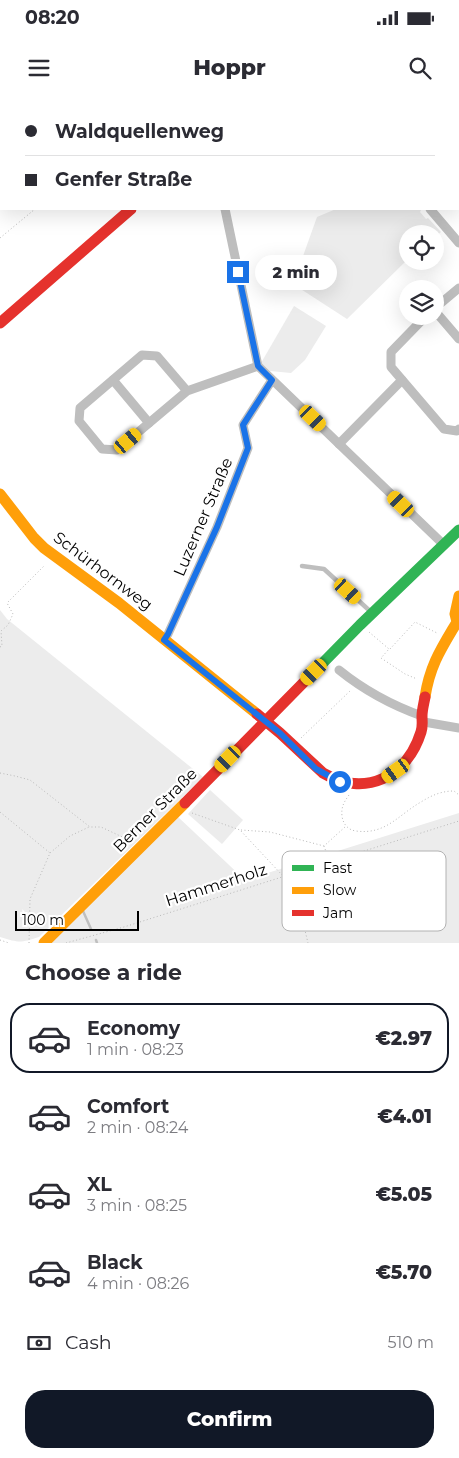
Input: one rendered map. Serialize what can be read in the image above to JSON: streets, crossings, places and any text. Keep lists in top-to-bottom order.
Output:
{
  "streets": {
    "street": ["Luzerner Straße", "Schürhornweg", "Berner Straße"],
    "path": ["Hammerholz"]
  },
  "crossings": [
    ["Luzerner Straße", "Schürhornweg"],
    ["Schürhornweg", "Berner Straße"]
  ],
  "legend": ["Fast", "Slow", "Jam"],
  "scale_bar": "100 m",
  "page": {
    "status": "08:20",
    "header": "Hoppr",
    "banner": ["Waldquellenweg", "Genfer Straße"],
    "bubble": "2 min",
    "scale": "100 m",
    "heading": "Choose a ride",
    "list": [
      {
        "name": "Economy",
        "note": "1 min · 08:23",
        "value": "€2.97"
      },
      {
        "name": "Comfort",
        "note": "2 min · 08:24",
        "value": "€4.01"
      },
      {
        "name": "XL",
        "note": "3 min · 08:25",
        "value": "€5.05"
      },
      {
        "name": "Black",
        "note": "4 min · 08:26",
        "value": "€5.70"
      }
    ],
    "pay": ["Cash", "510 m"],
    "buttons": "Confirm"
  }
}
